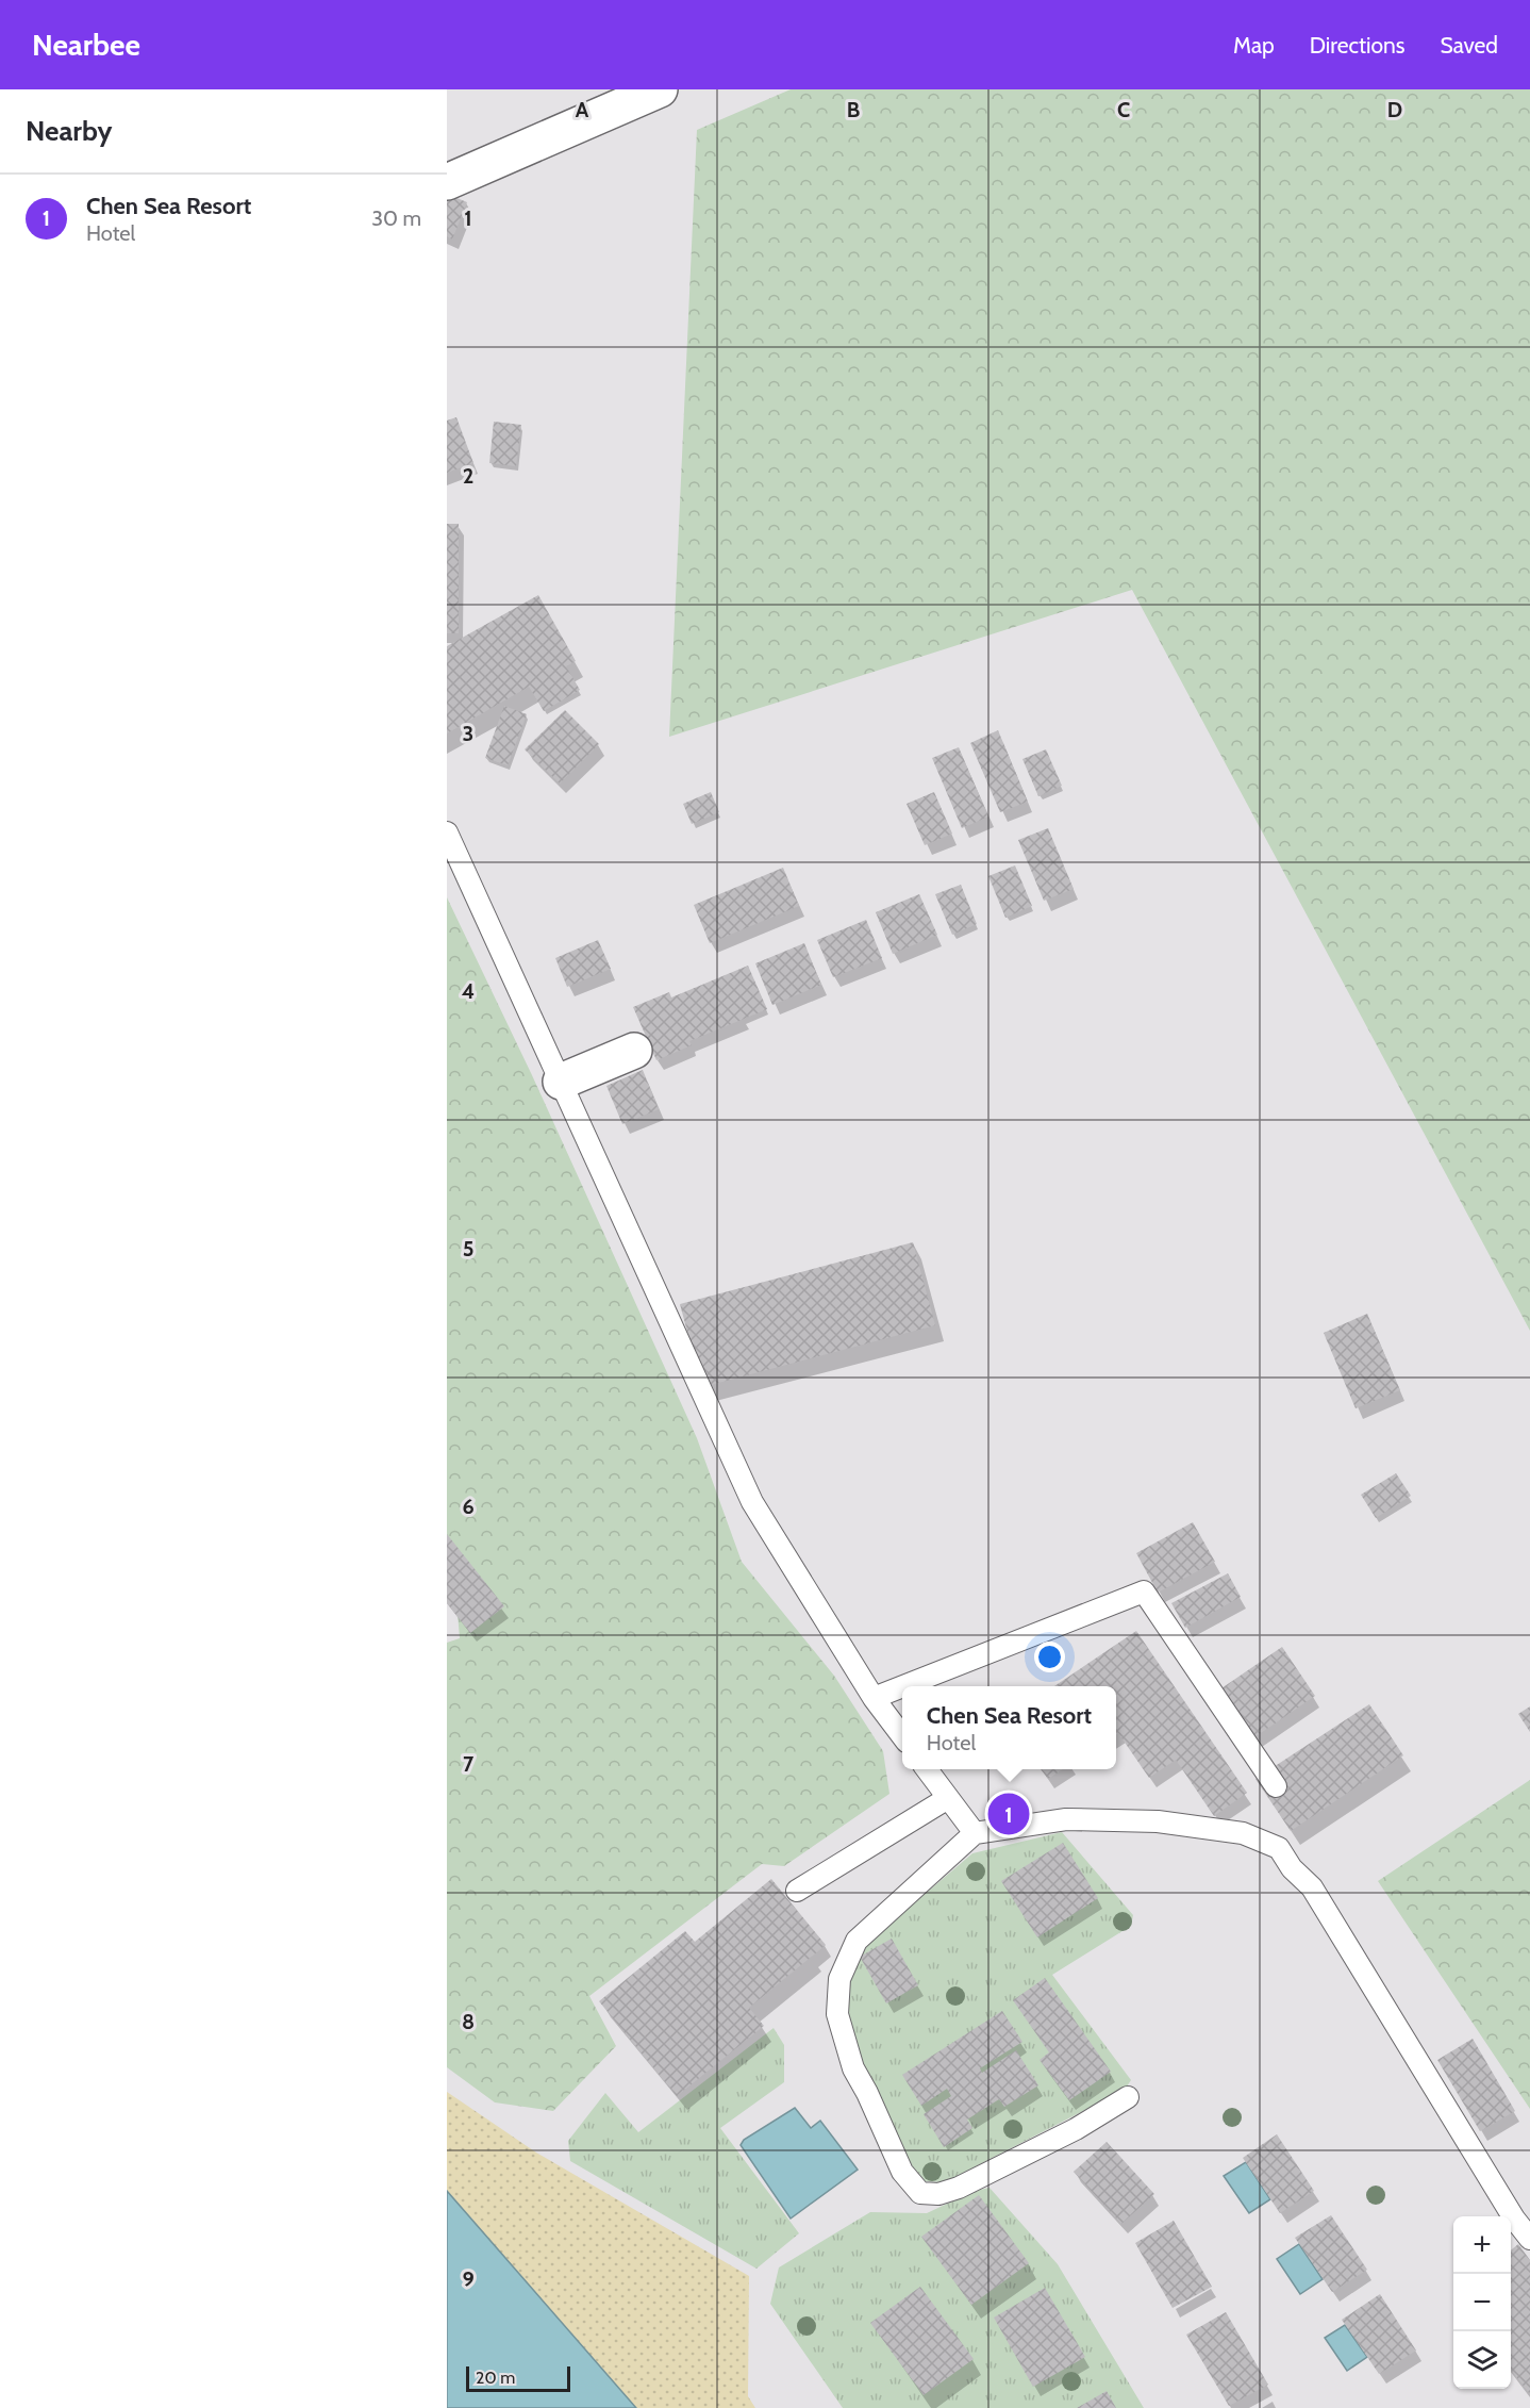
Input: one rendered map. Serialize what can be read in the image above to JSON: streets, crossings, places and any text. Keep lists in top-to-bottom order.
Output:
{
  "scale_bar": "20 m",
  "page": {
    "header": "Nearbee",
    "nav": ["Map", "Directions", "Saved"],
    "heading": "Nearby",
    "list": [
      {
        "mark": "1",
        "name": "Chen Sea Resort",
        "note": "Hotel",
        "value": "30 m"
      }
    ],
    "popup": ["Chen Sea Resort", "Hotel"],
    "pins": "1",
    "map_buttons": ["+", "−"],
    "scale": "20 m"
  },
  "grid": {
    "columns": [
      "A",
      "B",
      "C",
      "D"
    ],
    "rows": [
      "1",
      "2",
      "3",
      "4",
      "5",
      "6",
      "7",
      "8",
      "9"
    ]
  }
}
